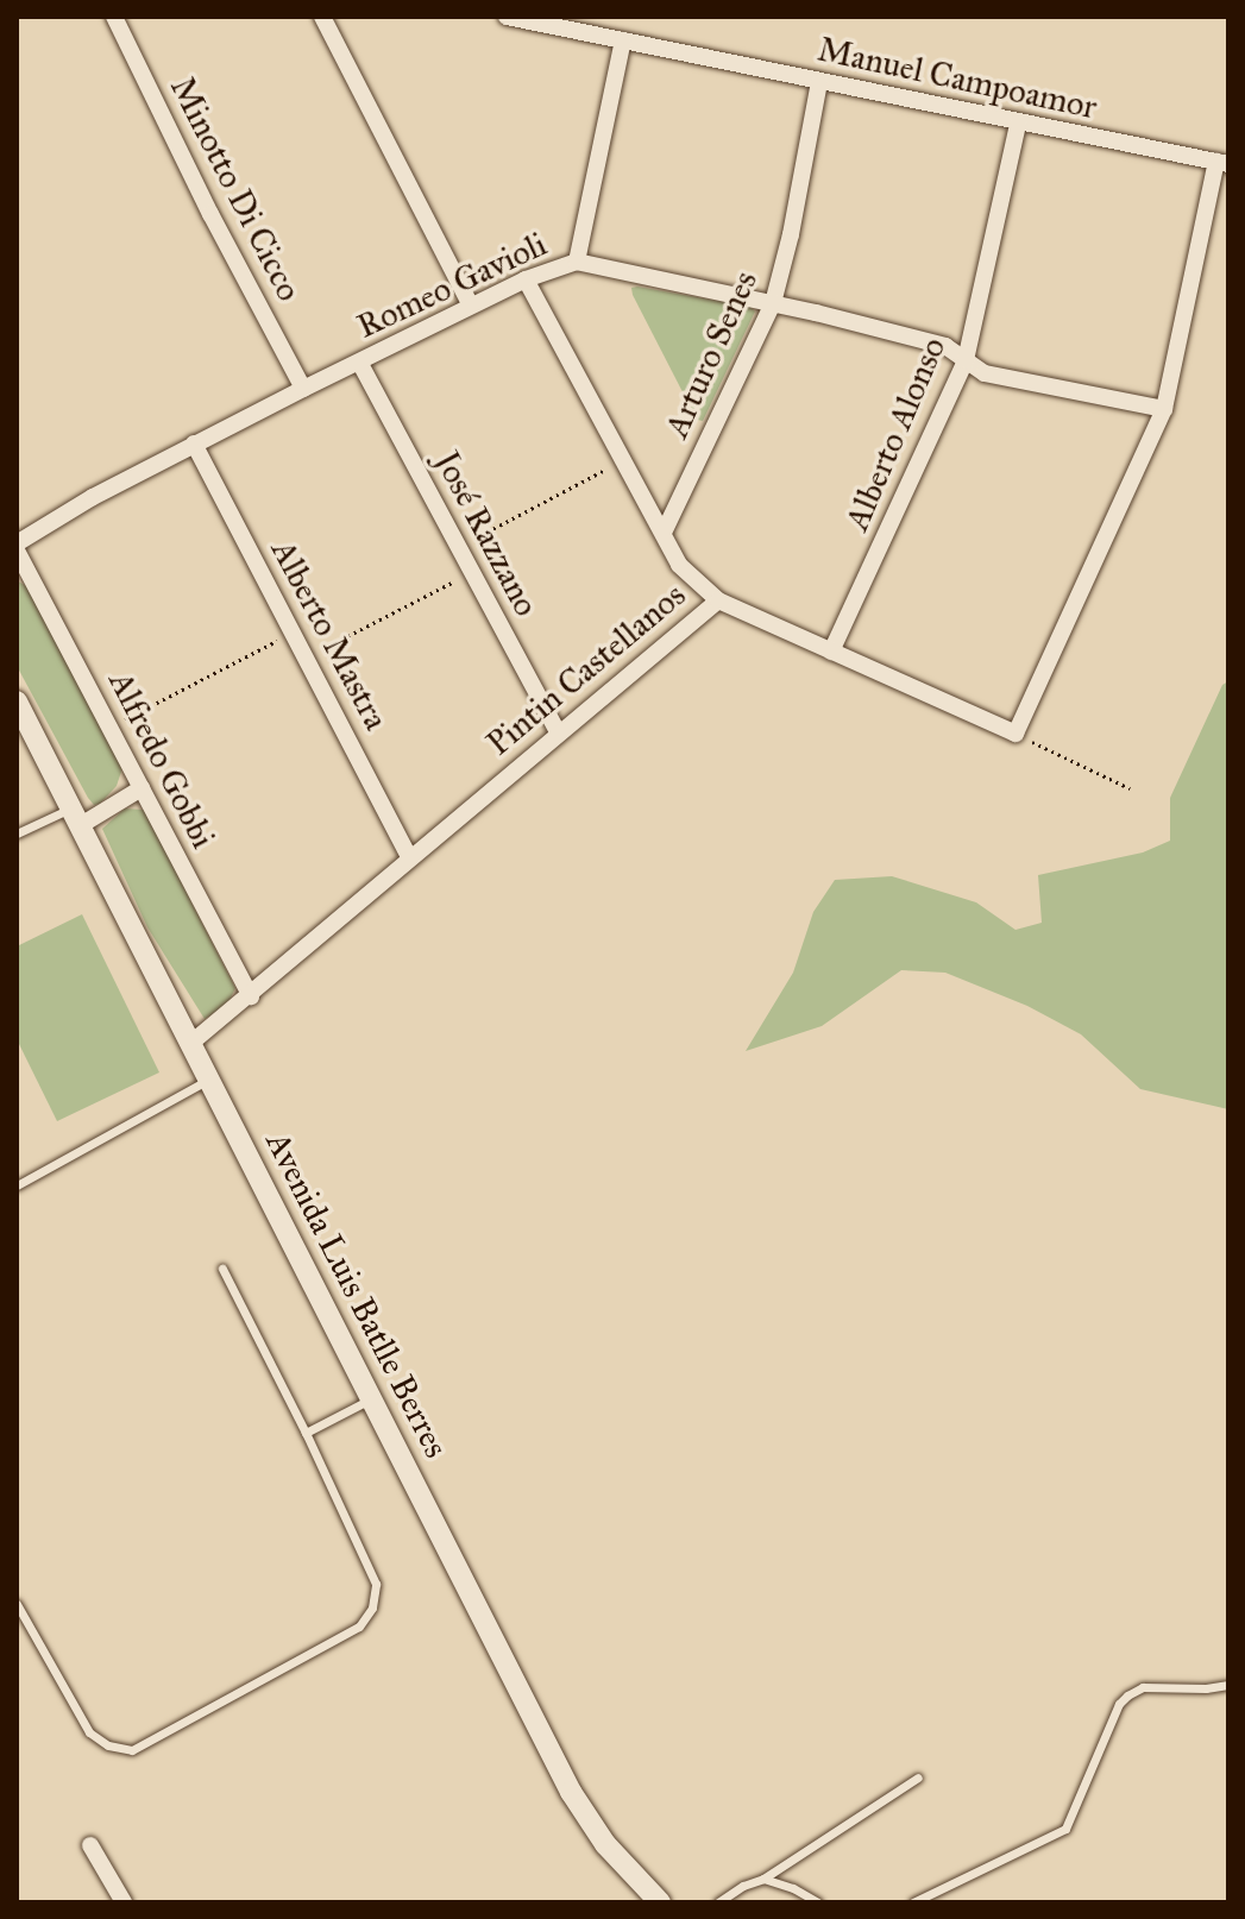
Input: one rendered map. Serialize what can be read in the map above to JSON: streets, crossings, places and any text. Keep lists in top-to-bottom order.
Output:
{
  "streets": {
    "main road": ["Avenida Luis Batlle Berres"],
    "street": [
      "Manuel Campoamor",
      "Minotto Di Cicco",
      "Romeo Gavioli",
      "Arturo Senes",
      "Alberto Alonso",
      "José Razzano",
      "Alberto Mastra",
      "Pintin Castellanos",
      "Alfredo Gobbi"
    ]
  },
  "crossings": [
    ["Manuel Campoamor", "Arturo Senes"],
    ["Manuel Campoamor", "Alberto Alonso"],
    ["Minotto Di Cicco", "Romeo Gavioli"],
    ["Romeo Gavioli", "Arturo Senes"],
    ["Romeo Gavioli", "Alberto Alonso"],
    ["Romeo Gavioli", "José Razzano"],
    ["Romeo Gavioli", "Alberto Mastra"],
    ["Romeo Gavioli", "Alfredo Gobbi"],
    ["Alberto Alonso", "Pintin Castellanos"],
    ["José Razzano", "Pintin Castellanos"],
    ["Alberto Mastra", "Pintin Castellanos"],
    ["Pintin Castellanos", "Alfredo Gobbi"],
    ["Pintin Castellanos", "Avenida Luis Batlle Berres"]
  ]
}
